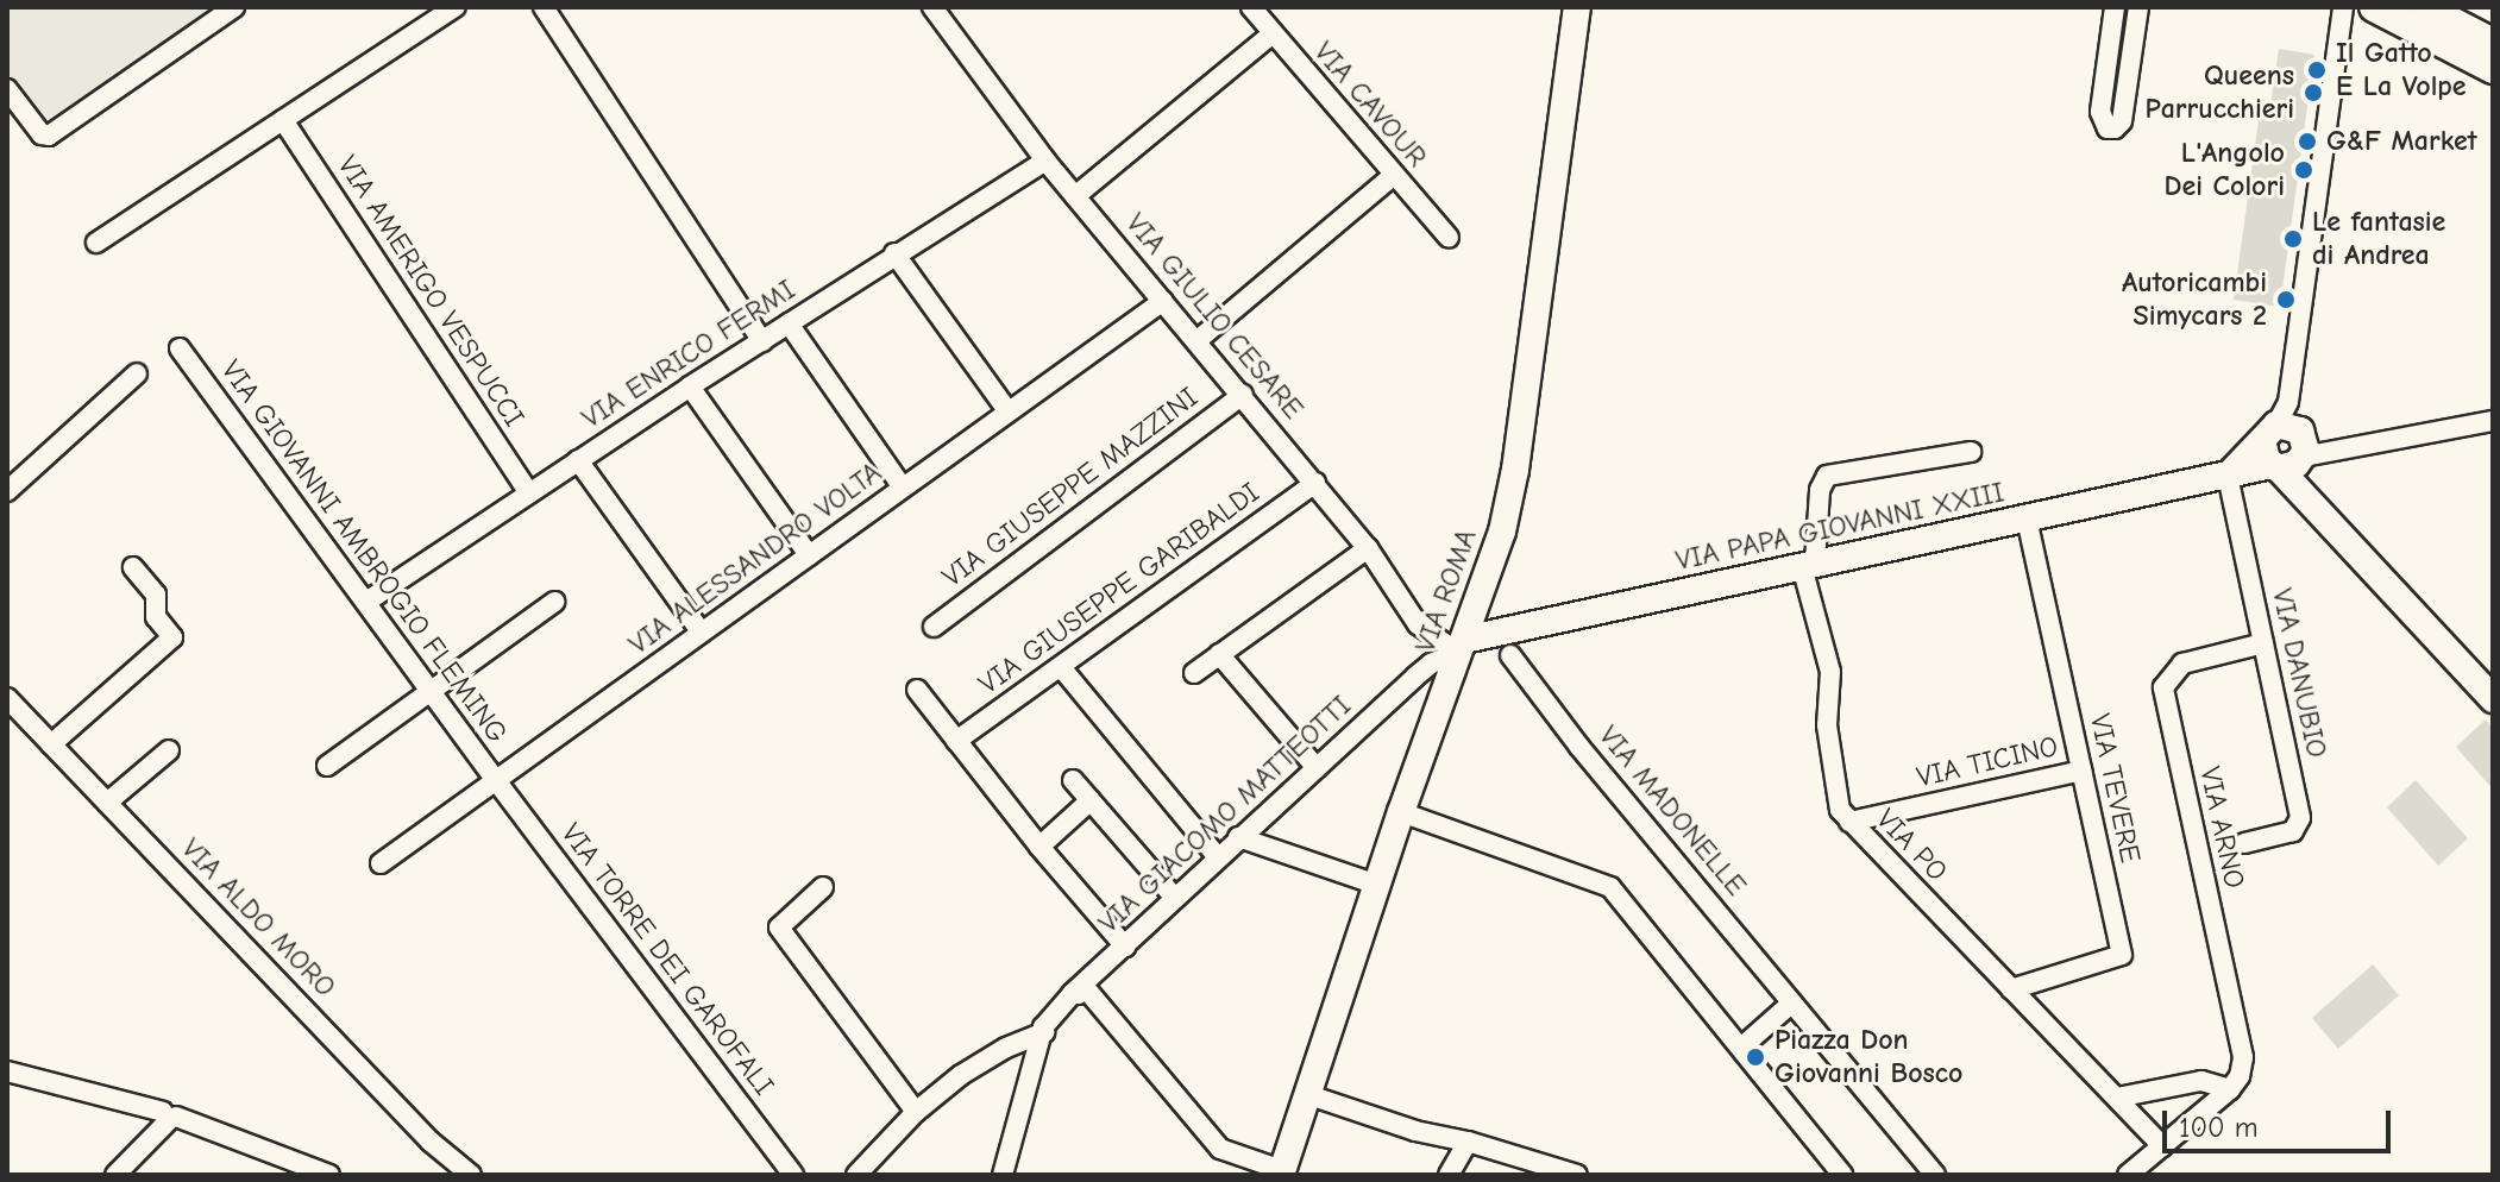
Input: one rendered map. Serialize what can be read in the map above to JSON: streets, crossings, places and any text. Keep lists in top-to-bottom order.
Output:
{
  "streets": {
    "main road": ["VIA PAPA GIOVANNI XXIII", "VIA ROMA"],
    "street": [
      "VIA CAVOUR",
      "VIA AMERIGO VESPUCCI",
      "VIA GIULIO CESARE",
      "VIA ENRICO FERMI",
      "VIA GIUSEPPE MAZZINI",
      "VIA GIOVANNI AMBROGIO FLEMING",
      "VIA ALESSANDRO VOLTA",
      "VIA GIUSEPPE GARIBALDI",
      "VIA DANUBIO",
      "VIA TICINO",
      "VIA TEVERE",
      "VIA MADONELLE",
      "VIA GIACOMO MATTEOTTI",
      "VIA ARNO",
      "VIA PO",
      "VIA ALDO MORO",
      "VIA TORRE DEI GAROFALI"
    ]
  },
  "crossings": [
    ["VIA AMERIGO VESPUCCI", "VIA ENRICO FERMI"],
    ["VIA GIULIO CESARE", "VIA ENRICO FERMI"],
    ["VIA GIULIO CESARE", "VIA GIUSEPPE MAZZINI"],
    ["VIA GIULIO CESARE", "VIA PAPA GIOVANNI XXIII"],
    ["VIA GIULIO CESARE", "VIA ALESSANDRO VOLTA"],
    ["VIA GIULIO CESARE", "VIA GIUSEPPE GARIBALDI"],
    ["VIA GIULIO CESARE", "VIA ROMA"],
    ["VIA GIULIO CESARE", "VIA GIACOMO MATTEOTTI"],
    ["VIA ENRICO FERMI", "VIA GIOVANNI AMBROGIO FLEMING"],
    ["VIA PAPA GIOVANNI XXIII", "VIA ROMA"],
    ["VIA PAPA GIOVANNI XXIII", "VIA DANUBIO"],
    ["VIA PAPA GIOVANNI XXIII", "VIA TEVERE"],
    ["VIA PAPA GIOVANNI XXIII", "VIA PO"],
    ["VIA GIOVANNI AMBROGIO FLEMING", "VIA ALESSANDRO VOLTA"],
    ["VIA GIOVANNI AMBROGIO FLEMING", "VIA TORRE DEI GAROFALI"],
    ["VIA ALESSANDRO VOLTA", "VIA TORRE DEI GAROFALI"],
    ["VIA ROMA", "VIA GIACOMO MATTEOTTI"],
    ["VIA DANUBIO", "VIA ARNO"],
    ["VIA TICINO", "VIA TEVERE"],
    ["VIA TICINO", "VIA PO"],
    ["VIA TEVERE", "VIA PO"]
  ],
  "places": [
    "Il Gatto E La Volpe",
    "Queens Parrucchieri",
    "G&F Market",
    "L'Angolo Dei Colori",
    "Le fantasie di Andrea",
    "Autoricambi Simycars 2",
    "Piazza Don Giovanni Bosco"
  ],
  "scale_bar": "100 m"
}
